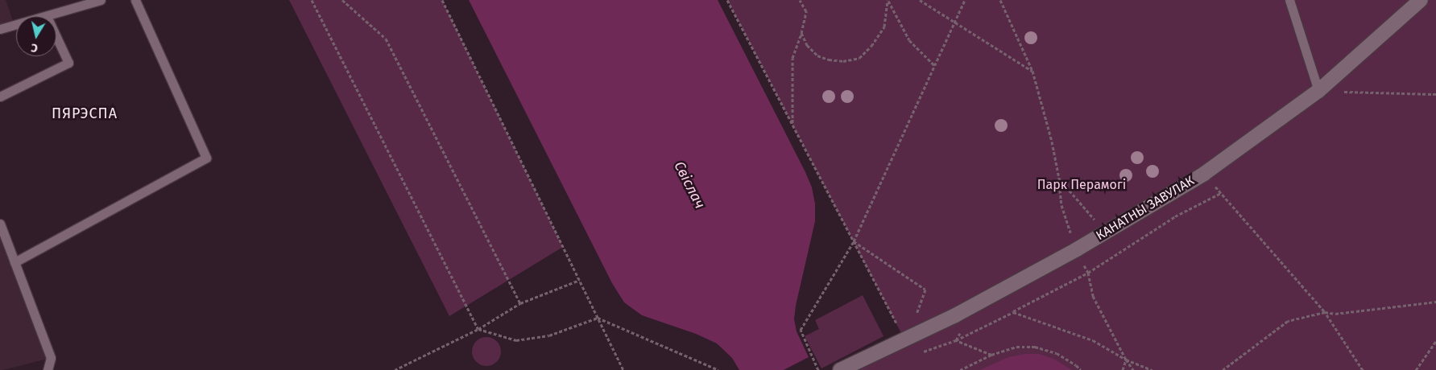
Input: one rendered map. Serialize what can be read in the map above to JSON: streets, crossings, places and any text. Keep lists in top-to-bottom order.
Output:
{
  "streets": {
    "street": ["КАНАТНЫ ЗАВУЛАК"]
  },
  "districts": ["ПЯРЭСПА"],
  "water": ["Свіслач"],
  "parks": ["Парк Перамогі"],
  "north": "bottom"
}
